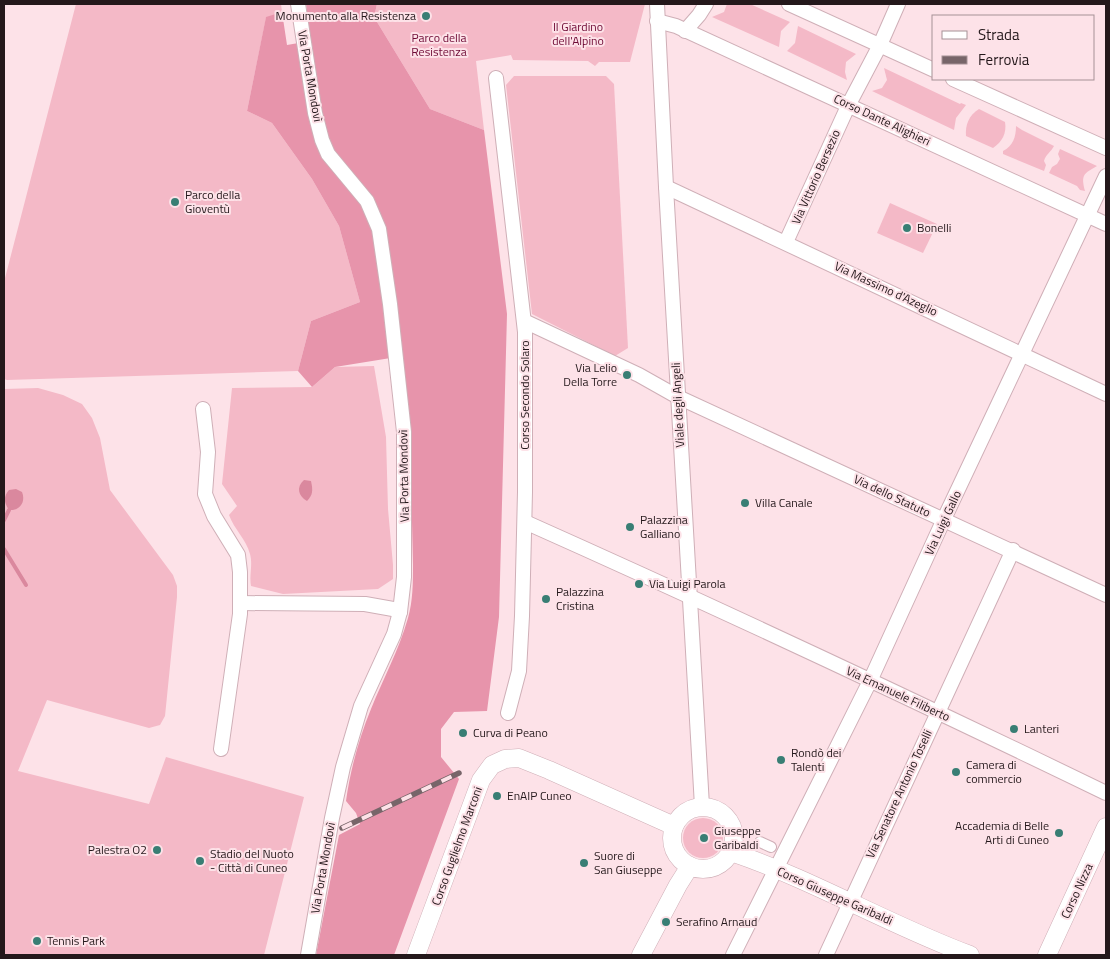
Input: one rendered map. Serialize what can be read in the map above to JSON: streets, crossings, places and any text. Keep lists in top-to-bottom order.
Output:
{
  "streets": {
    "street": [
      "Via Porta Mondovì",
      "Corso Dante Alighieri",
      "Via Vittorio Bersezio",
      "Via Massimo d'Azeglio",
      "Corso Secondo Solaro",
      "Viale degli Angeli",
      "Via dello Statuto",
      "Via Luigi Gallo",
      "Via Emanuele Filiberto",
      "Via Senatore Antonio Toselli",
      "Corso Guglielmo Marconi",
      "Corso Nizza",
      "Corso Giuseppe Garibaldi"
    ]
  },
  "crossings": [
    ["Corso Dante Alighieri", "Via Vittorio Bersezio"],
    ["Corso Dante Alighieri", "Viale degli Angeli"],
    ["Corso Dante Alighieri", "Via Luigi Gallo"],
    ["Via Vittorio Bersezio", "Via Massimo d'Azeglio"],
    ["Via Massimo d'Azeglio", "Viale degli Angeli"],
    ["Via Massimo d'Azeglio", "Via Luigi Gallo"],
    ["Viale degli Angeli", "Via dello Statuto"],
    ["Viale degli Angeli", "Via Emanuele Filiberto"],
    ["Viale degli Angeli", "Corso Guglielmo Marconi"],
    ["Viale degli Angeli", "Corso Giuseppe Garibaldi"],
    ["Via dello Statuto", "Via Luigi Gallo"],
    ["Via dello Statuto", "Via Senatore Antonio Toselli"],
    ["Via Luigi Gallo", "Via Emanuele Filiberto"],
    ["Via Luigi Gallo", "Corso Giuseppe Garibaldi"],
    ["Via Emanuele Filiberto", "Via Senatore Antonio Toselli"],
    ["Via Senatore Antonio Toselli", "Corso Giuseppe Garibaldi"],
    ["Corso Guglielmo Marconi", "Corso Giuseppe Garibaldi"]
  ],
  "parks": ["Il Giardino dell'Alpino", "Parco della Resistenza"],
  "places": [
    "Monumento alla Resistenza",
    "Parco della Gioventù",
    "Bonelli",
    "Via Lelio Della Torre",
    "Villa Canale",
    "Palazzina Galliano",
    "Via Luigi Parola",
    "Palazzina Cristina",
    "Lanteri",
    "Curva di Peano",
    "Rondò dei Talenti",
    "Camera di commercio",
    "EnAIP Cuneo",
    "Accademia di Belle Arti di Cuneo",
    "Giuseppe Garibaldi",
    "Palestra O2",
    "Stadio del Nuoto - Città di Cuneo",
    "Suore di San Giuseppe",
    "Serafino Arnaud",
    "Tennis Park"
  ],
  "legend": ["Strada", "Ferrovia"]
}
